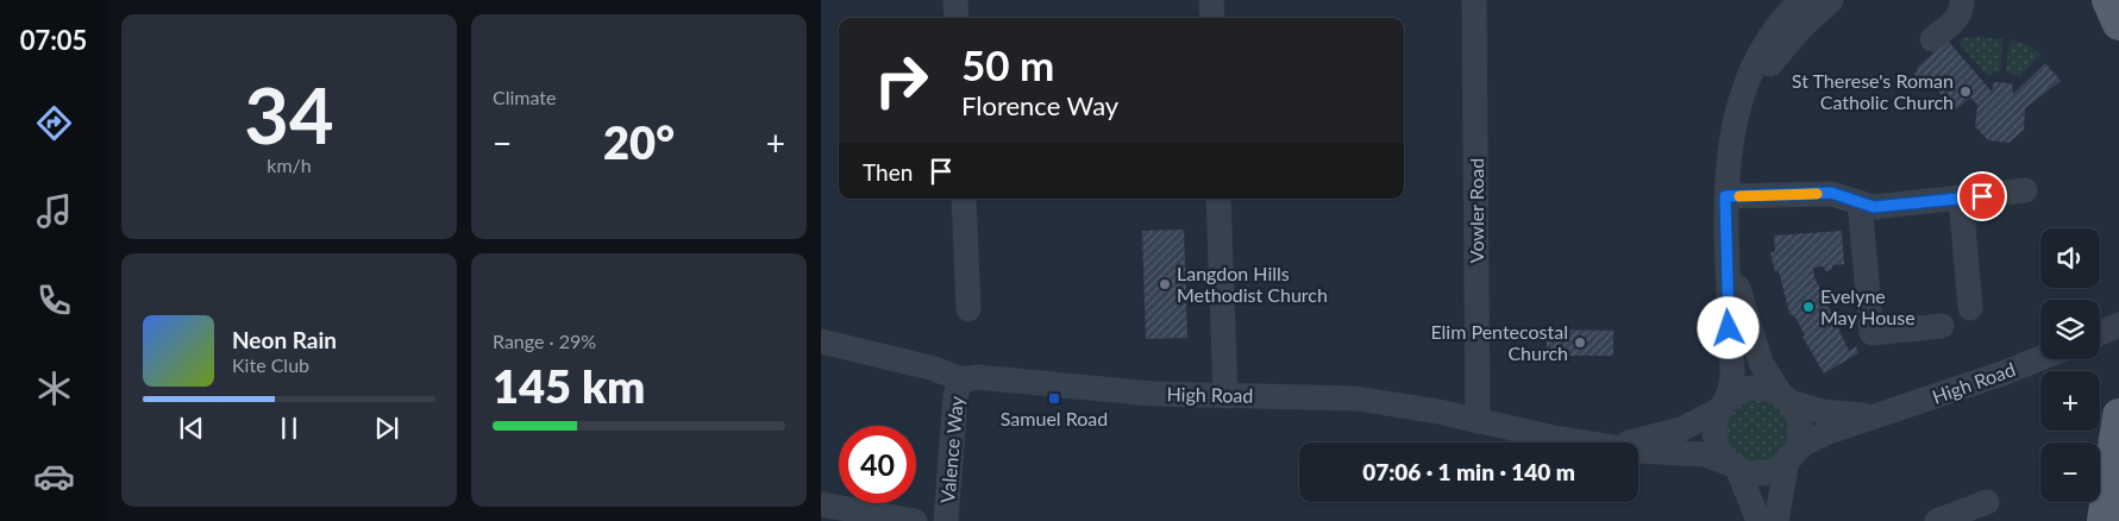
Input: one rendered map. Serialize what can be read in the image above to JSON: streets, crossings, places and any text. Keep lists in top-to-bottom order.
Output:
{
  "streets": {
    "street": ["Vowler Road", "High Road", "Valence Way"]
  },
  "crossings": [
    ["Vowler Road", "High Road"],
    ["High Road", "Valence Way"]
  ],
  "places": {
    "other": [
      "St Therese's Roman Catholic Church",
      "Langdon Hills Methodist Church",
      "Evelyne May House",
      "Elim Pentecostal Church"
    ],
    "transit": ["Samuel Road"]
  },
  "page": {
    "tabs": "07:05",
    "tile": [
      ["34", "km/h"],
      "Climate",
      ["Range · 29%", "145 km"]
    ],
    "turn": ["50 m", "Florence Way"],
    "heat": ["−", "20°", "+"],
    "then": "Then",
    "map_buttons": ["+", "−"],
    "song": ["Neon Rain", "Kite Club"],
    "limit": "40",
    "trip": "07:06 · 1 min · 140 m"
  }
}
